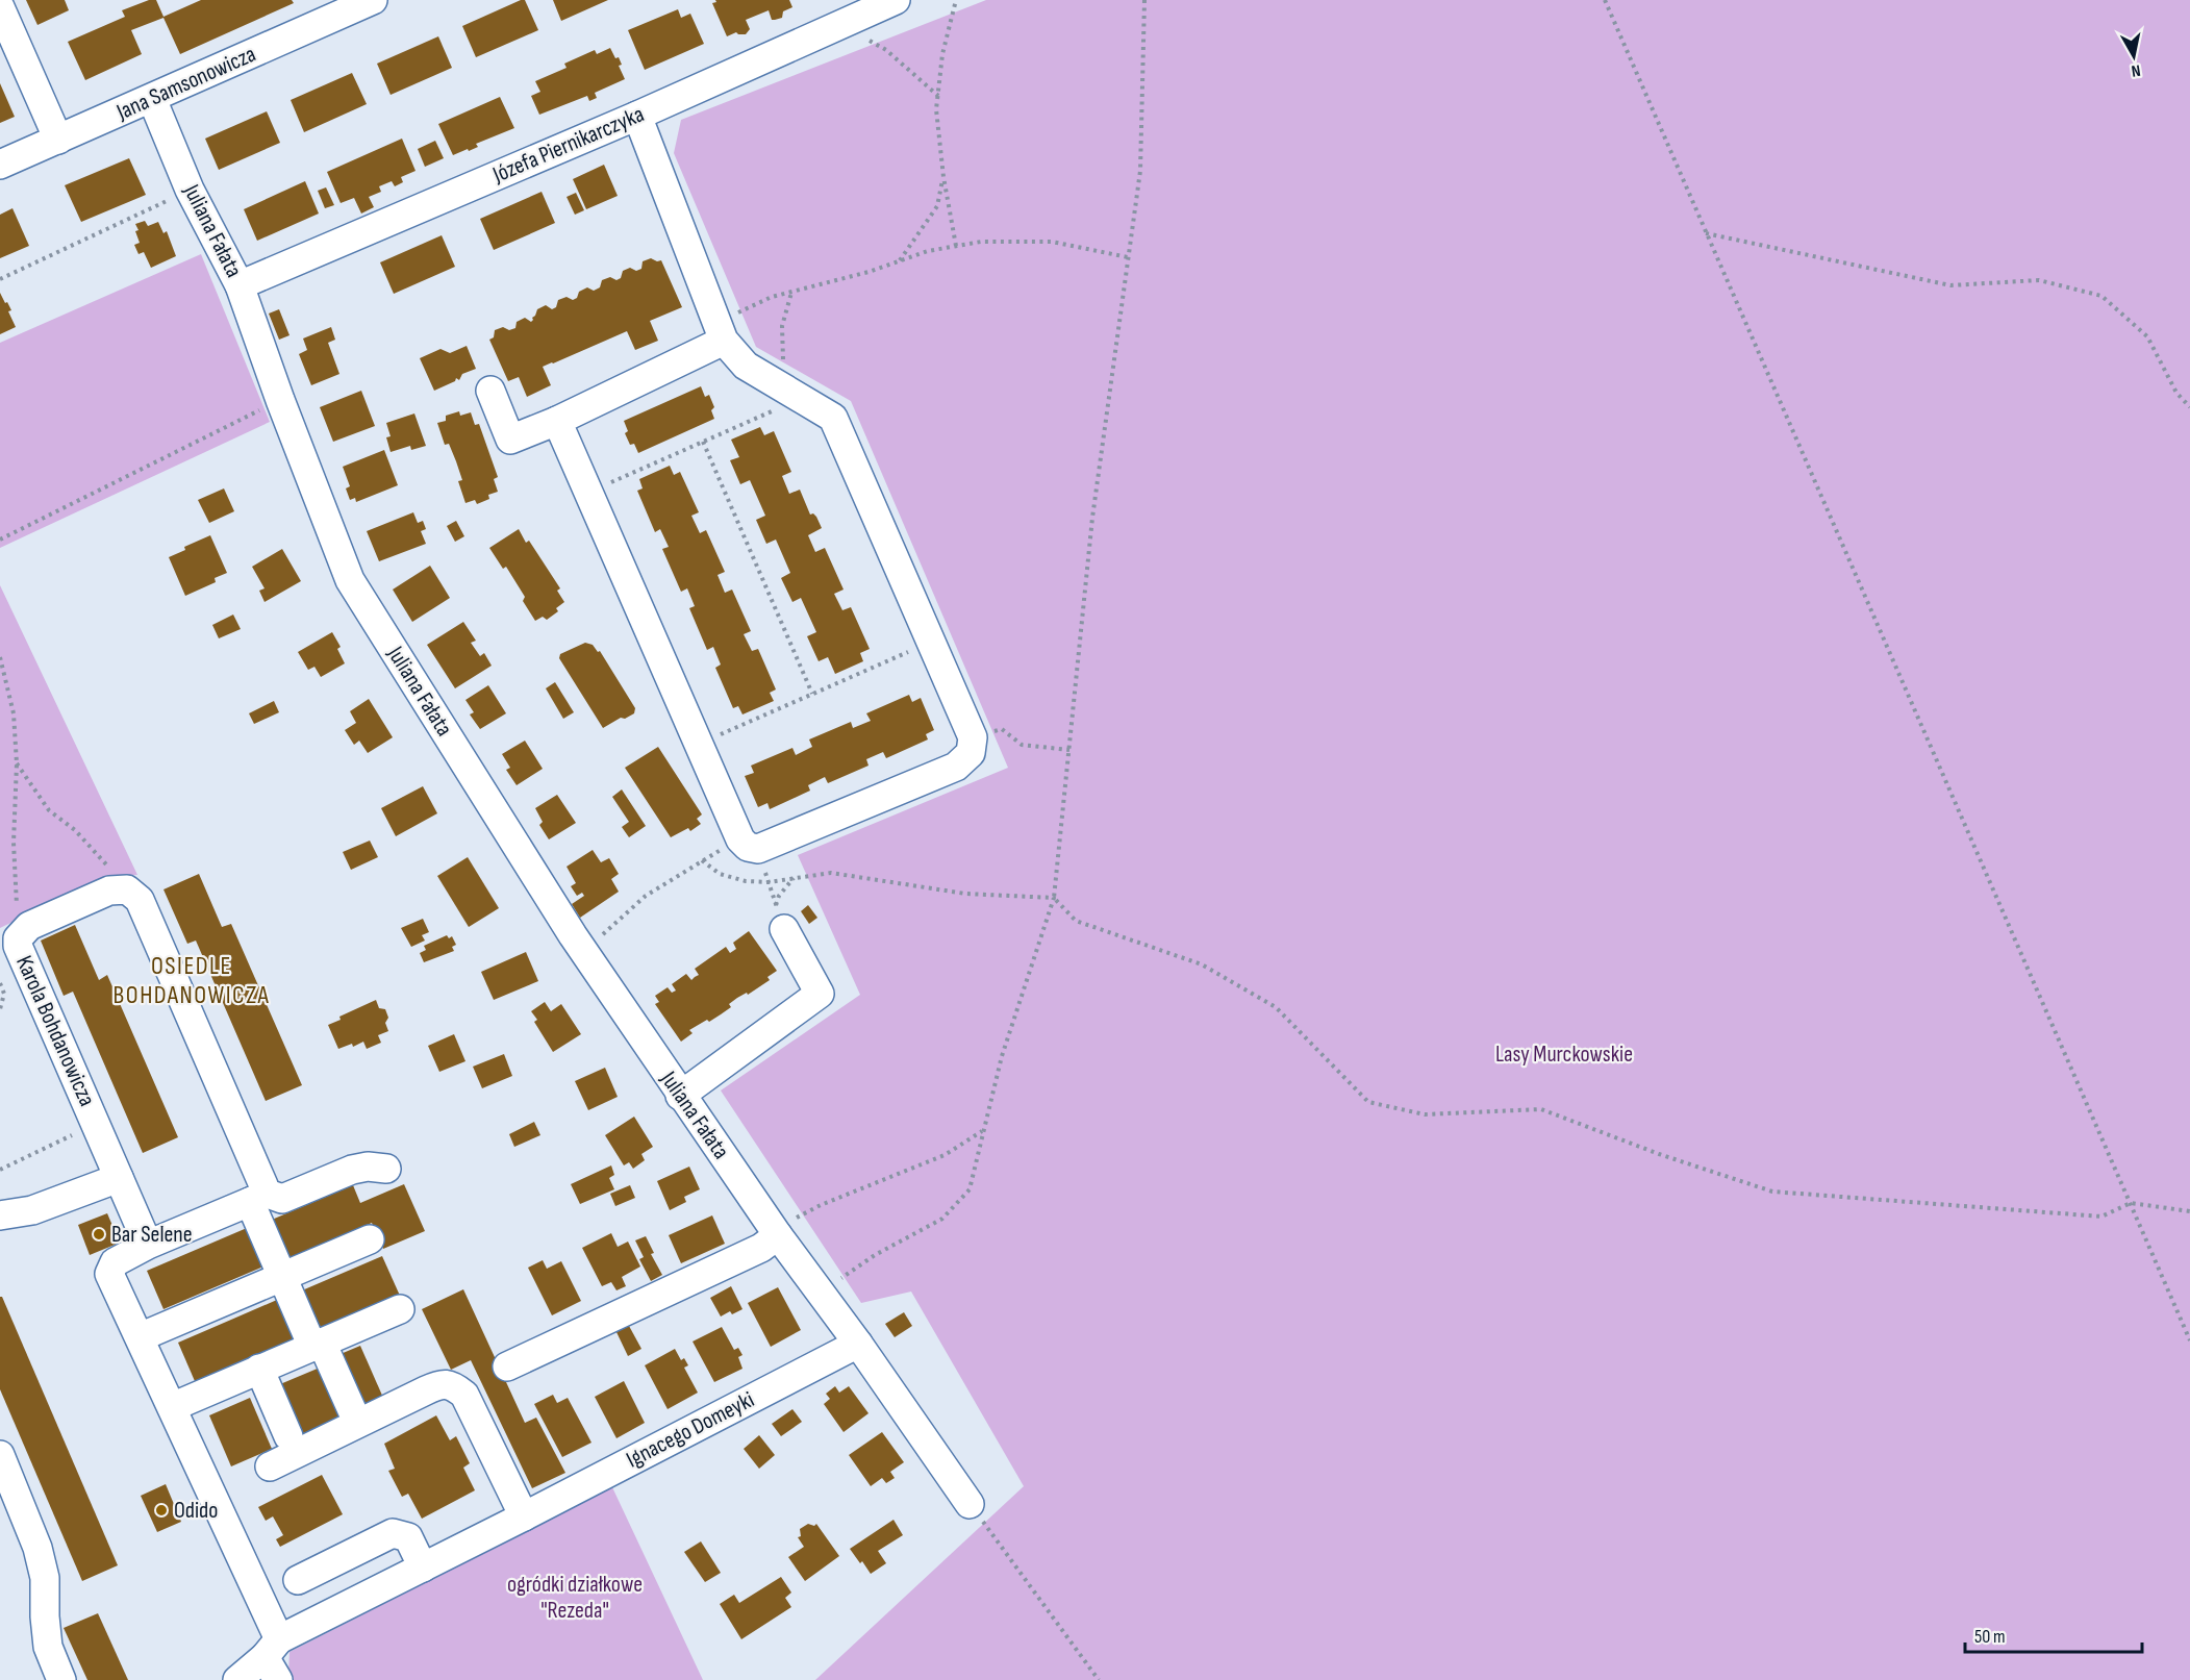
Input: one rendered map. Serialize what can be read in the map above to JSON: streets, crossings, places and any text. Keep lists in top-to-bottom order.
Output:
{
  "streets": {
    "street": [
      "Jana Samsonowicza",
      "Józefa Piernikarczyka",
      "Juliana Fałata",
      "Karola Bohdanowicza",
      "Ignacego Domeyki"
    ]
  },
  "crossings": [
    ["Jana Samsonowicza", "Juliana Fałata"],
    ["Józefa Piernikarczyka", "Juliana Fałata"],
    ["Juliana Fałata", "Ignacego Domeyki"]
  ],
  "districts": ["OSIEDLE BOHDANOWICZA"],
  "parks": ["Lasy Murckowskie", "ogródki działkowe \"Rezeda\""],
  "places": ["Bar Selene", "Odido"],
  "scale_bar": "50 m",
  "north": "bottom"
}
